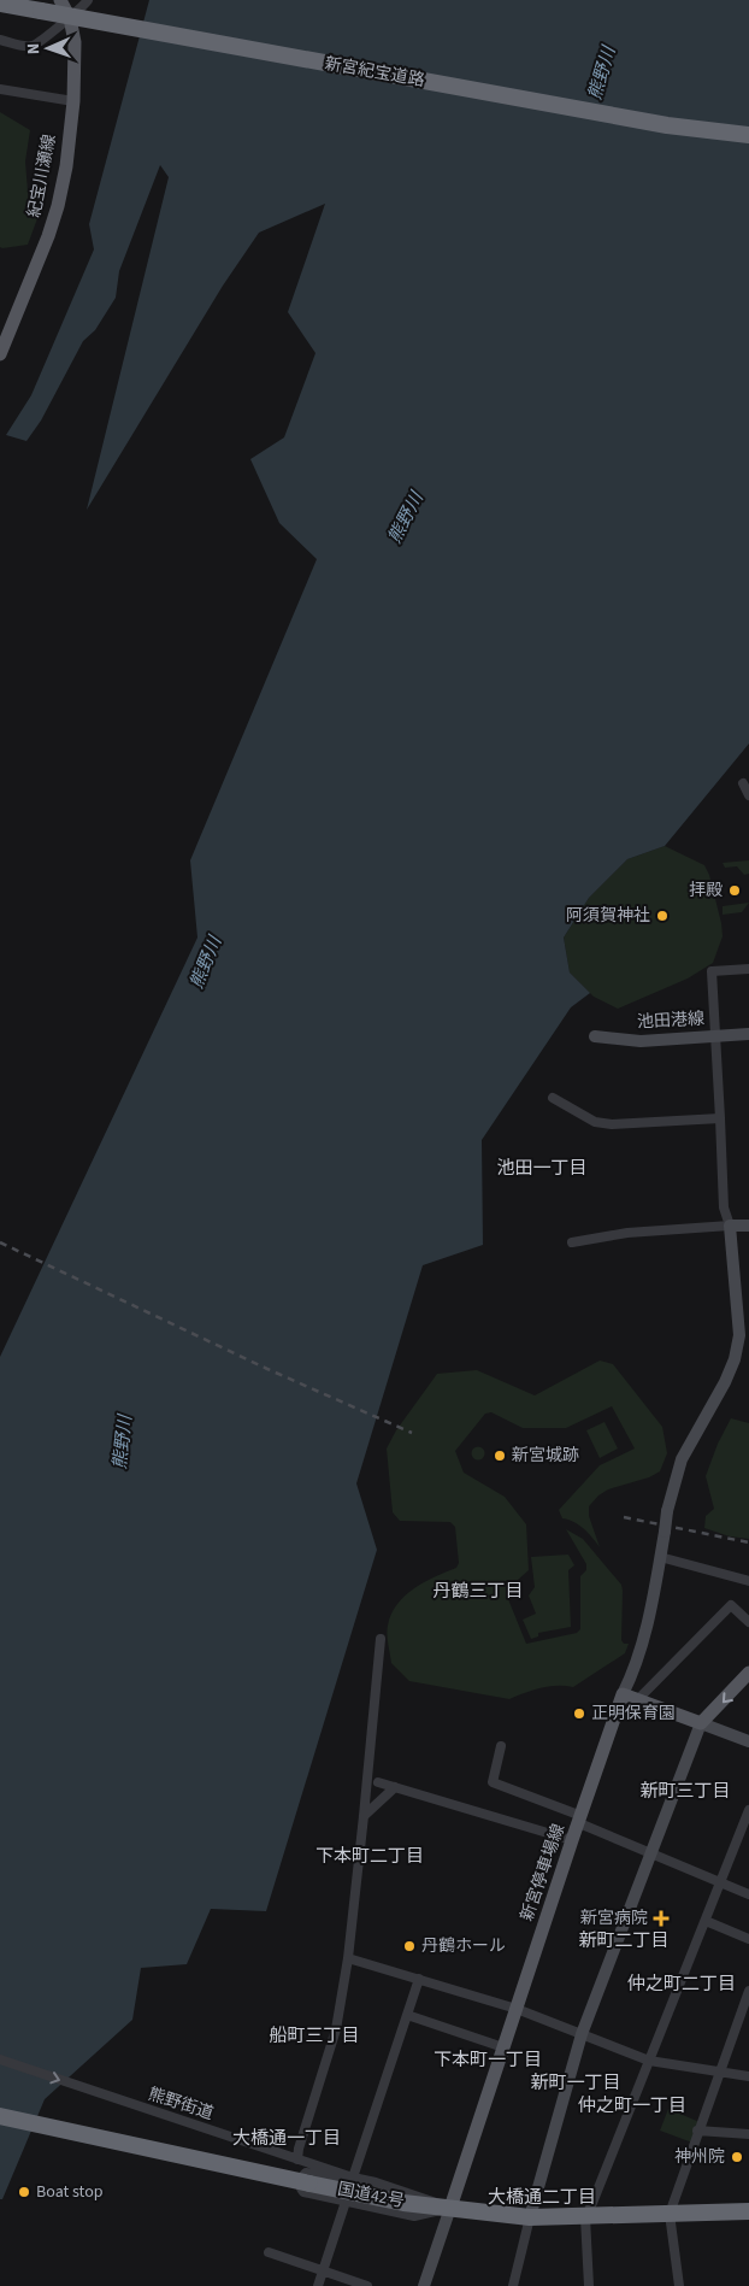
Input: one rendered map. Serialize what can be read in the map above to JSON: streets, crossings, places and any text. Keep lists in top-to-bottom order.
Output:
{
  "streets": {
    "highway": ["新宮紀宝道路", "国道42号"],
    "main road": ["紀宝川瀬線", "新宮停車場線"],
    "street": ["池田港線", "熊野街道"]
  },
  "crossings": [
    ["新宮停車場線", "国道42号"]
  ],
  "one_way": ["熊野街道"],
  "districts": [
    "池田一丁目",
    "丹鶴三丁目",
    "新町三丁目",
    "下本町二丁目",
    "新町二丁目",
    "仲之町二丁目",
    "船町三丁目",
    "下本町一丁目",
    "新町一丁目",
    "仲之町一丁目",
    "大橋通一丁目",
    "大橋通二丁目"
  ],
  "water": ["熊野川"],
  "places": {
    "other": [
      "拝殿",
      "阿須賀神社",
      "新宮城跡",
      "正明保育園",
      "丹鶴ホール",
      "神州院",
      "Boat stop"
    ],
    "health": ["新宮病院"]
  },
  "north": "left"
}
